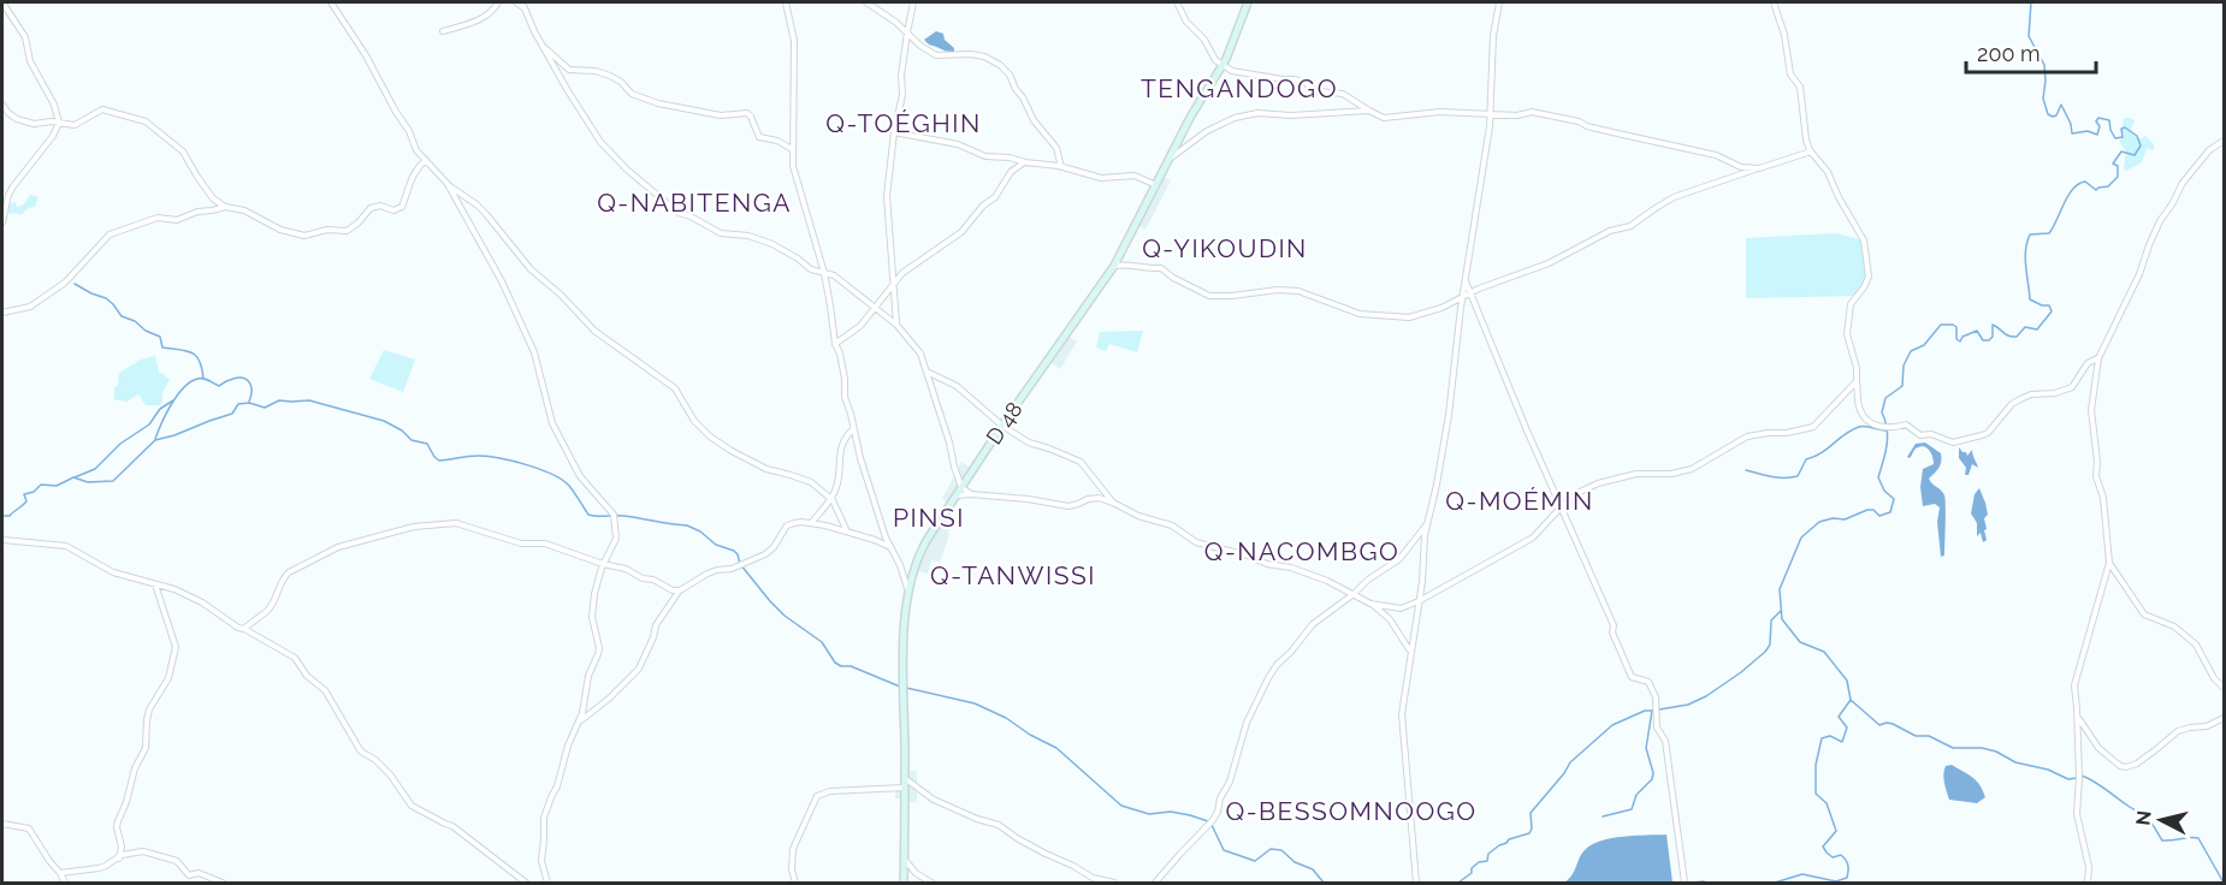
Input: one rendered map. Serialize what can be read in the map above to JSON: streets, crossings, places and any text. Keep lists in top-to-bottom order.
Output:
{
  "streets": {
    "street": ["D 48"]
  },
  "districts": [
    "TENGANDOGO",
    "Q-TOÉGHIN",
    "Q-NABITENGA",
    "Q-YIKOUDIN",
    "Q-MOÉMIN",
    "PINSI",
    "Q-NACOMBGO",
    "Q-TANWISSI",
    "Q-BESSOMNOOGO"
  ],
  "scale_bar": "200 m",
  "north": "left"
}
